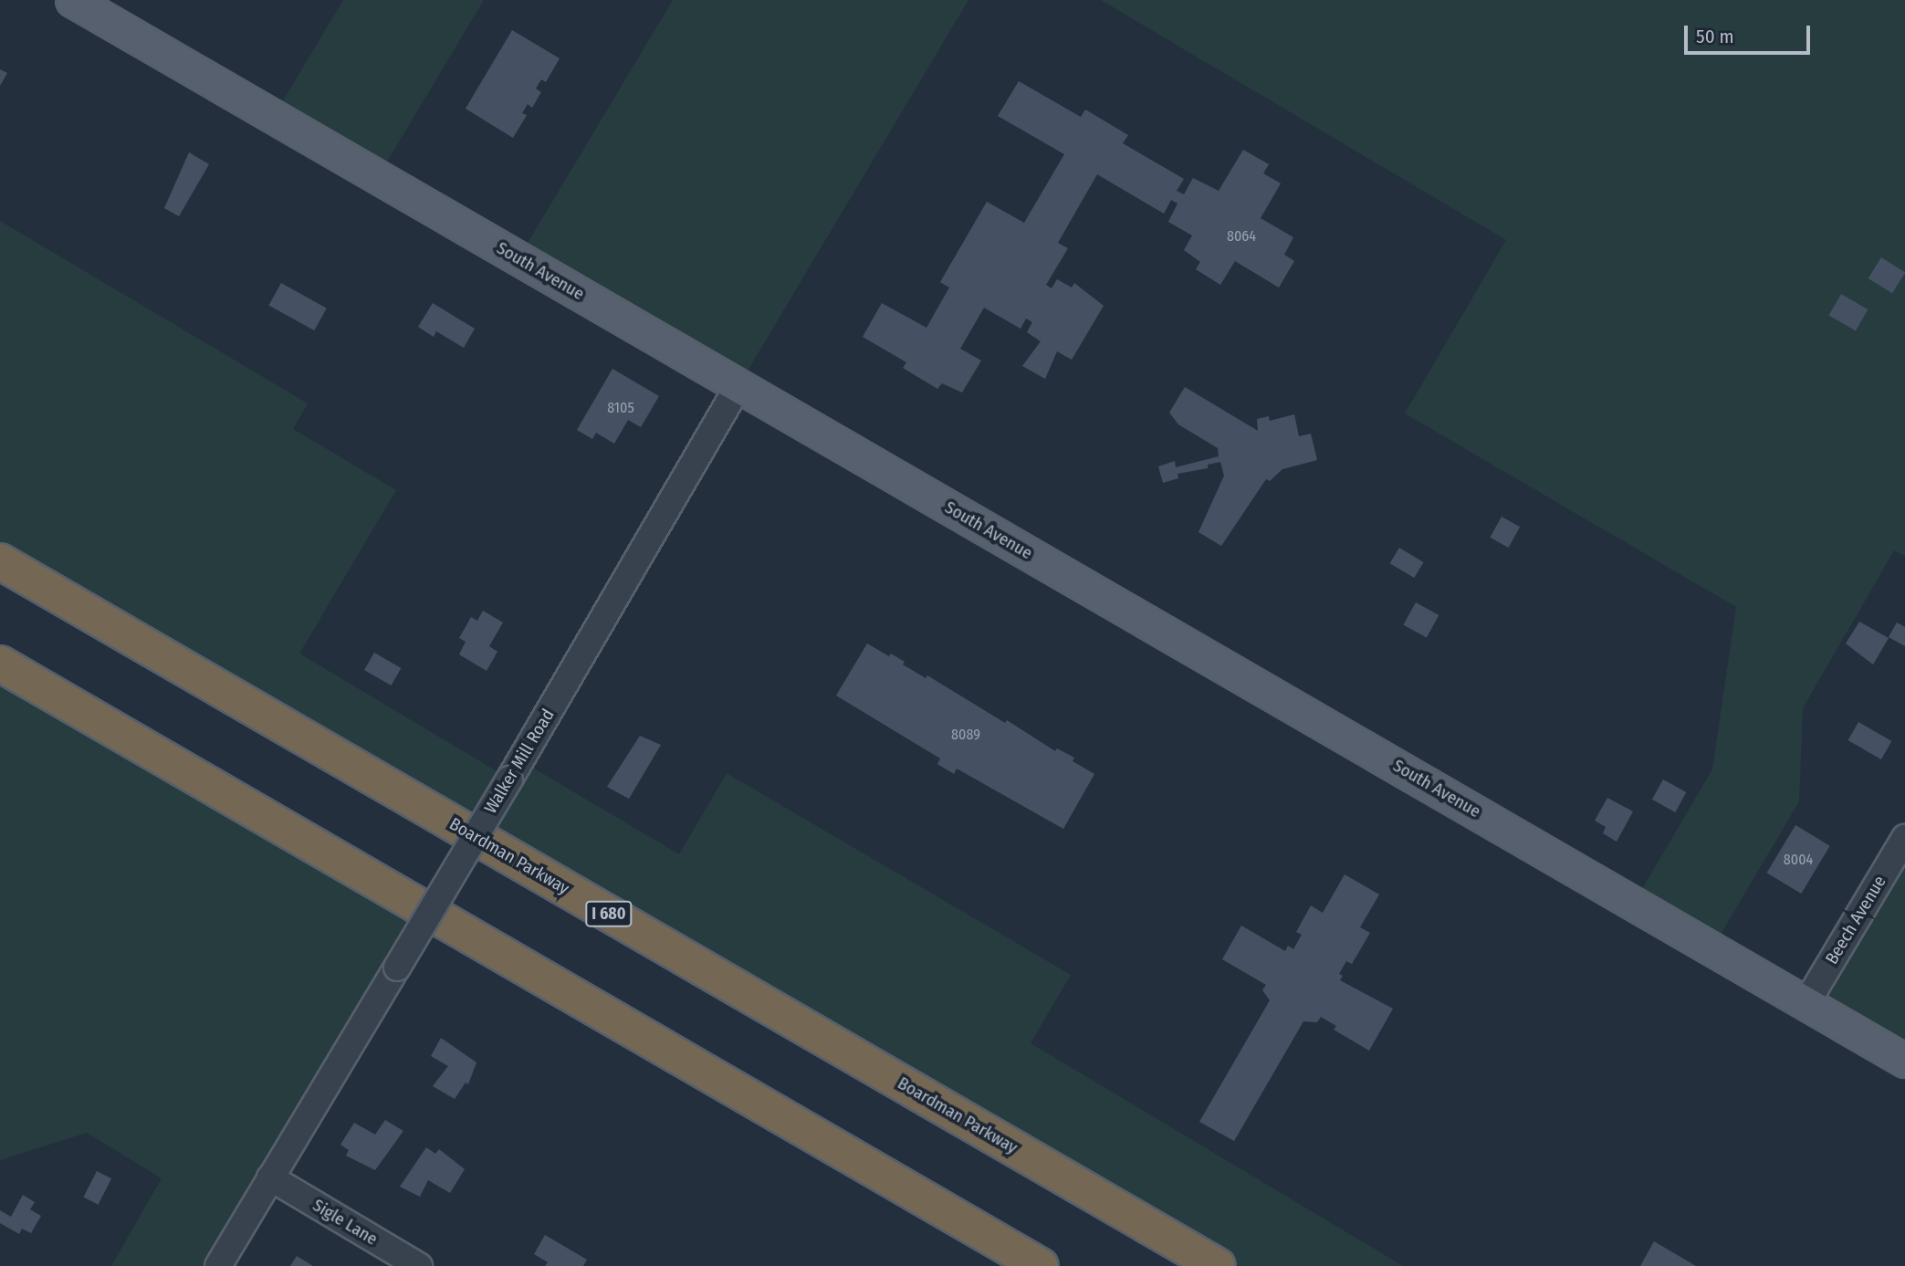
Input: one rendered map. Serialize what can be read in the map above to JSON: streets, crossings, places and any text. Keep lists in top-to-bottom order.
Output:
{
  "streets": {
    "highway": ["Boardman Parkway", "I 680"],
    "main road": ["South Avenue"],
    "street": ["Walker Mill Road", "Beech Avenue", "Sigle Lane"]
  },
  "crossings": [
    ["South Avenue", "Walker Mill Road"],
    ["South Avenue", "Beech Avenue"],
    ["Walker Mill Road", "Sigle Lane"]
  ],
  "house_numbers": [
    "8064",
    "8105",
    "8089",
    "8004"
  ],
  "scale_bar": "50 m"
}
